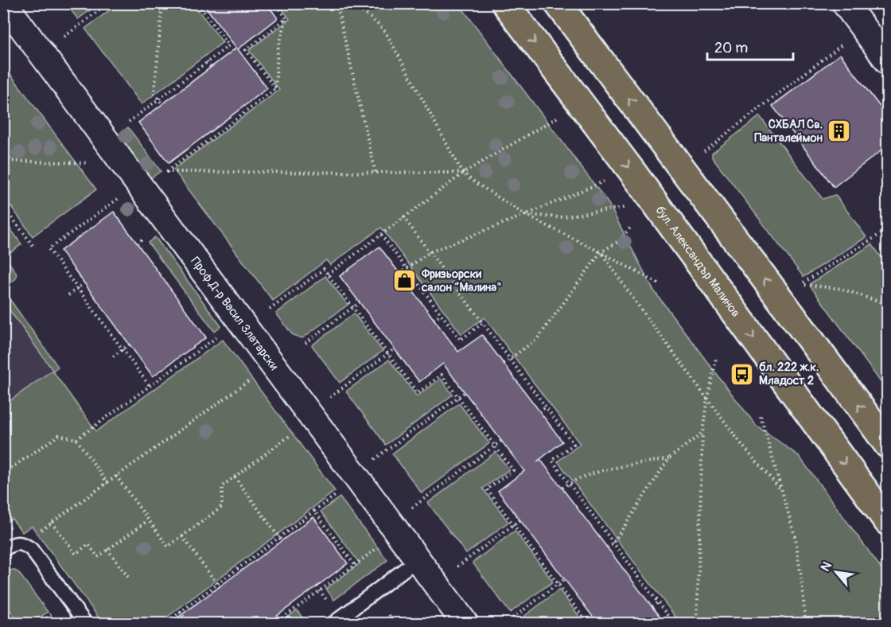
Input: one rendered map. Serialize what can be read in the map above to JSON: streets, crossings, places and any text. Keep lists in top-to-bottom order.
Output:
{
  "streets": {
    "main road": ["бул. Александър Малинов"],
    "street": ["Проф.Д-р Васил Златарски"]
  },
  "places": {
    "building": ["СХБАЛ Св. Панталеймон"],
    "shop": ["Фризьорски салон “Малина\""],
    "bus stop": ["бл. 222 ж.к. Младост 2"]
  },
  "scale_bar": "20 m",
  "north": "top left"
}
